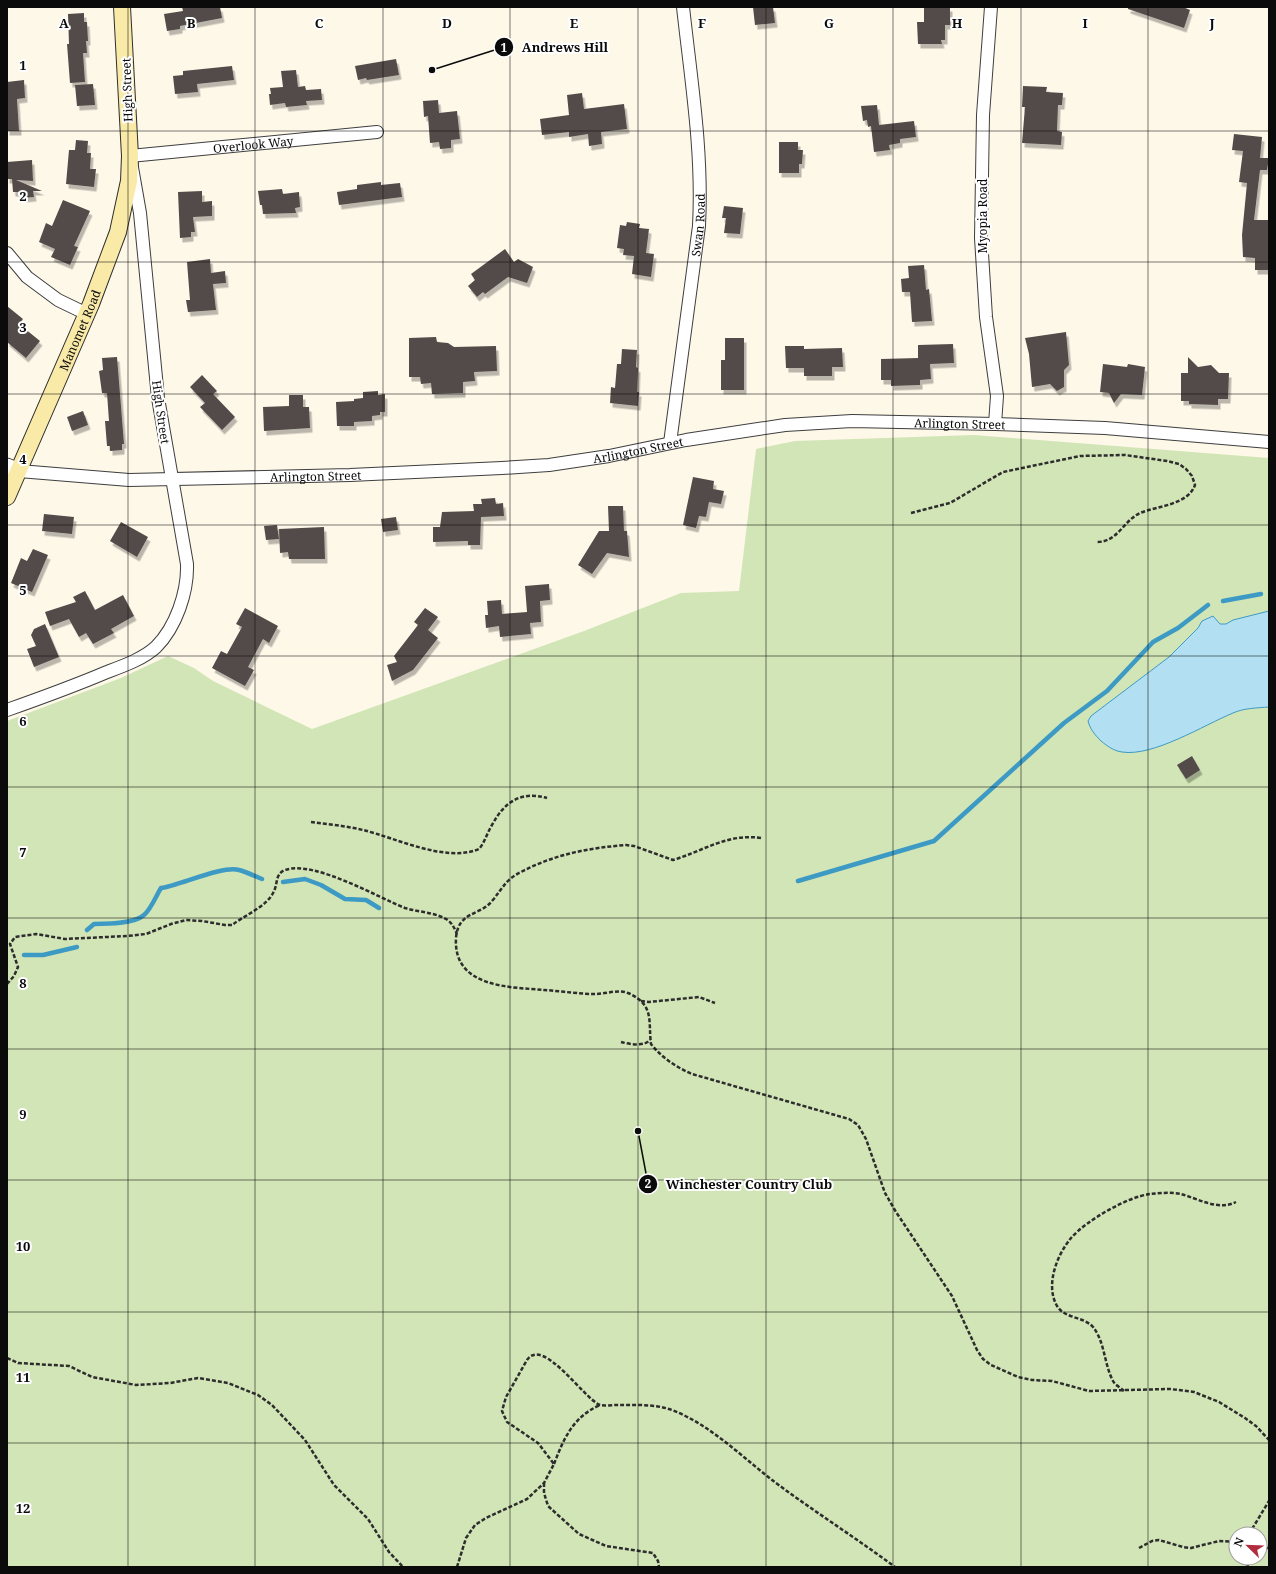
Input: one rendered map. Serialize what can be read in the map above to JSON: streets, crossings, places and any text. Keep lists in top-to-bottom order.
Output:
{
  "streets": {
    "main road": ["High Street", "Manomet Road"],
    "street": [
      "Overlook Way",
      "Myopia Road",
      "Swan Road",
      "Arlington Street"
    ]
  },
  "crossings": [
    ["High Street", "Overlook Way"],
    ["High Street", "Manomet Road"],
    ["High Street", "Arlington Street"],
    ["Overlook Way", "Manomet Road"],
    ["Myopia Road", "Arlington Street"],
    ["Swan Road", "Arlington Street"],
    ["Manomet Road", "Arlington Street"]
  ],
  "places": ["Andrews Hill", "Winchester Country Club"],
  "north": "top left",
  "grid": {
    "columns": [
      "A",
      "B",
      "C",
      "D",
      "E",
      "F",
      "G",
      "H",
      "I",
      "J"
    ],
    "rows": [
      "1",
      "2",
      "3",
      "4",
      "5",
      "6",
      "7",
      "8",
      "9",
      "10",
      "11",
      "12"
    ]
  }
}
